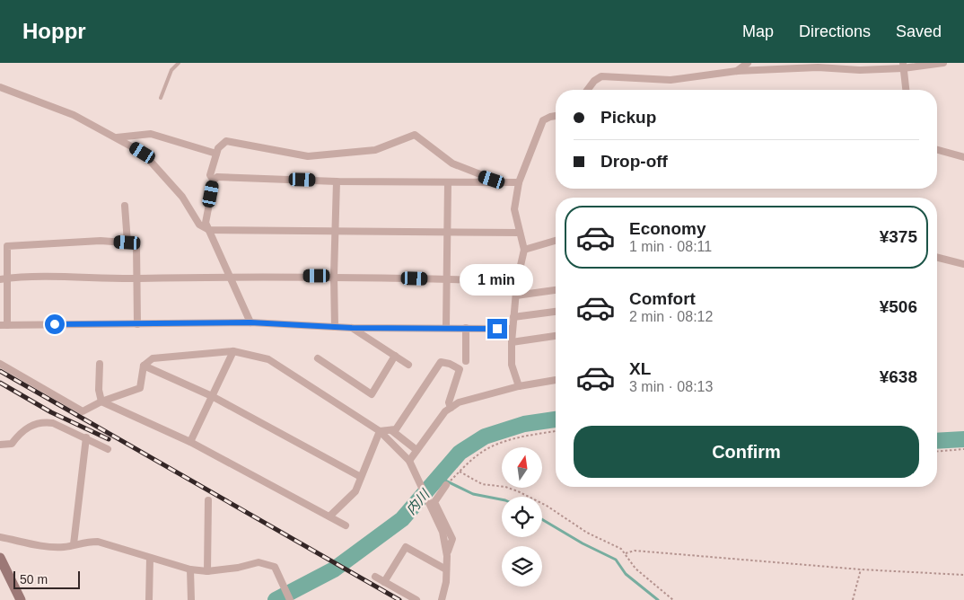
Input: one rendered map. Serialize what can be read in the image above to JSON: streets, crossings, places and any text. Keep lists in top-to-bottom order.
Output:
{
  "water": ["内川"],
  "scale_bar": "50 m",
  "north": "top",
  "page": {
    "header": "Hoppr",
    "nav": ["Map", "Directions", "Saved"],
    "banner": ["Pickup", "Drop-off"],
    "list": [
      {
        "name": "Economy",
        "note": "1 min · 08:11",
        "value": "¥375"
      },
      {
        "name": "Comfort",
        "note": "2 min · 08:12",
        "value": "¥506"
      },
      {
        "name": "XL",
        "note": "3 min · 08:13",
        "value": "¥638"
      }
    ],
    "bubble": "1 min",
    "buttons": "Confirm",
    "scale": "50 m"
  }
}
